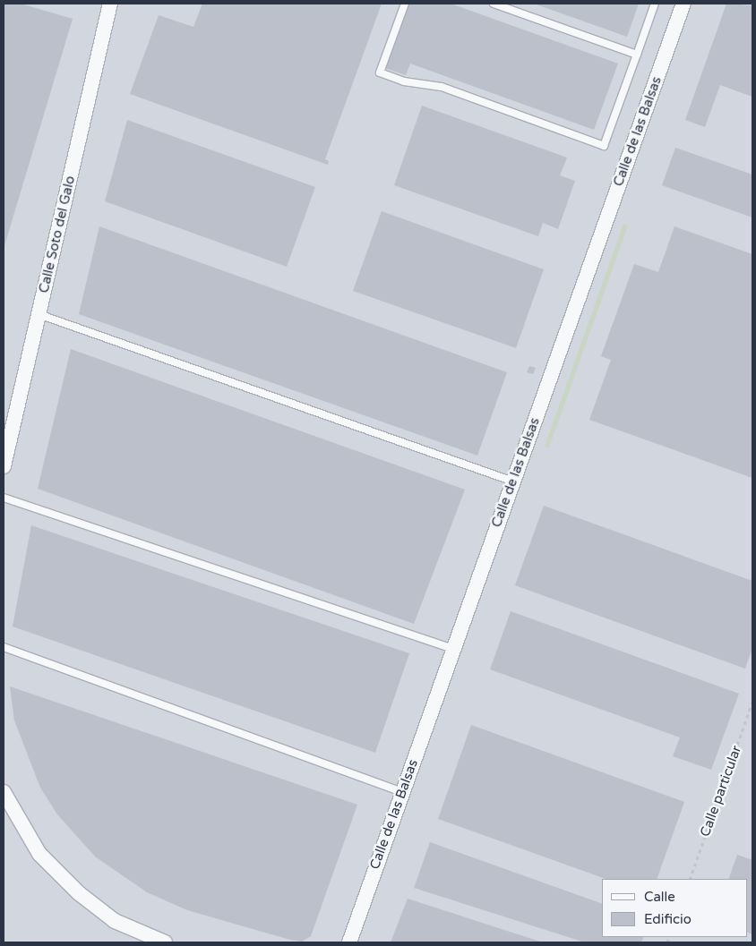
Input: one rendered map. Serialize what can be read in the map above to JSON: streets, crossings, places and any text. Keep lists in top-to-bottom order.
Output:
{
  "streets": {
    "street": ["Calle de las Balsas", "Calle Soto del Galo"],
    "path": ["Calle particular"]
  },
  "legend": ["Calle", "Edificio"]
}
